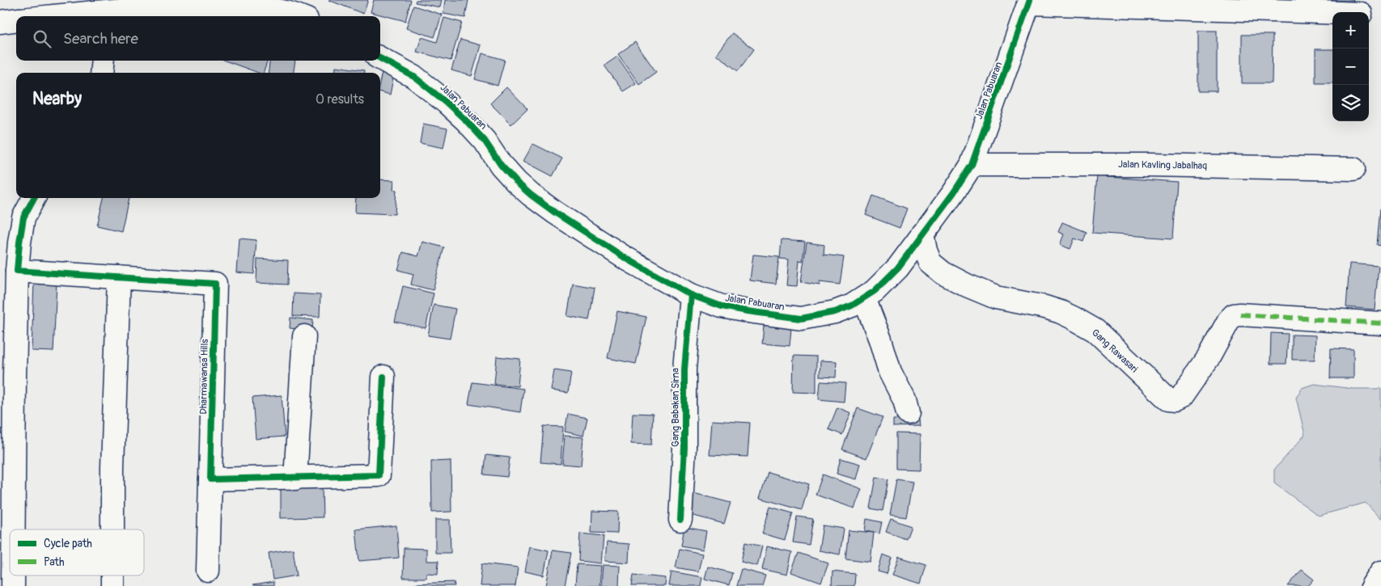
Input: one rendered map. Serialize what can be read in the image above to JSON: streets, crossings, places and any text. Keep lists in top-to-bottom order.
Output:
{
  "streets": {
    "street": [
      "Jalan Pabuaran",
      "Jalan Kavling Jabalhaq",
      "Gang Rawasari",
      "Dharmawansa Hills",
      "Gang Babakan Sirna"
    ]
  },
  "crossings": [
    ["Jalan Pabuaran", "Jalan Kavling Jabalhaq"],
    ["Jalan Pabuaran", "Gang Rawasari"],
    ["Jalan Pabuaran", "Gang Babakan Sirna"]
  ],
  "legend": ["Cycle path", "Path"],
  "page": {
    "map_buttons": ["+", "−"],
    "search": "Search here",
    "heading": ["Nearby", "0 results"]
  }
}
